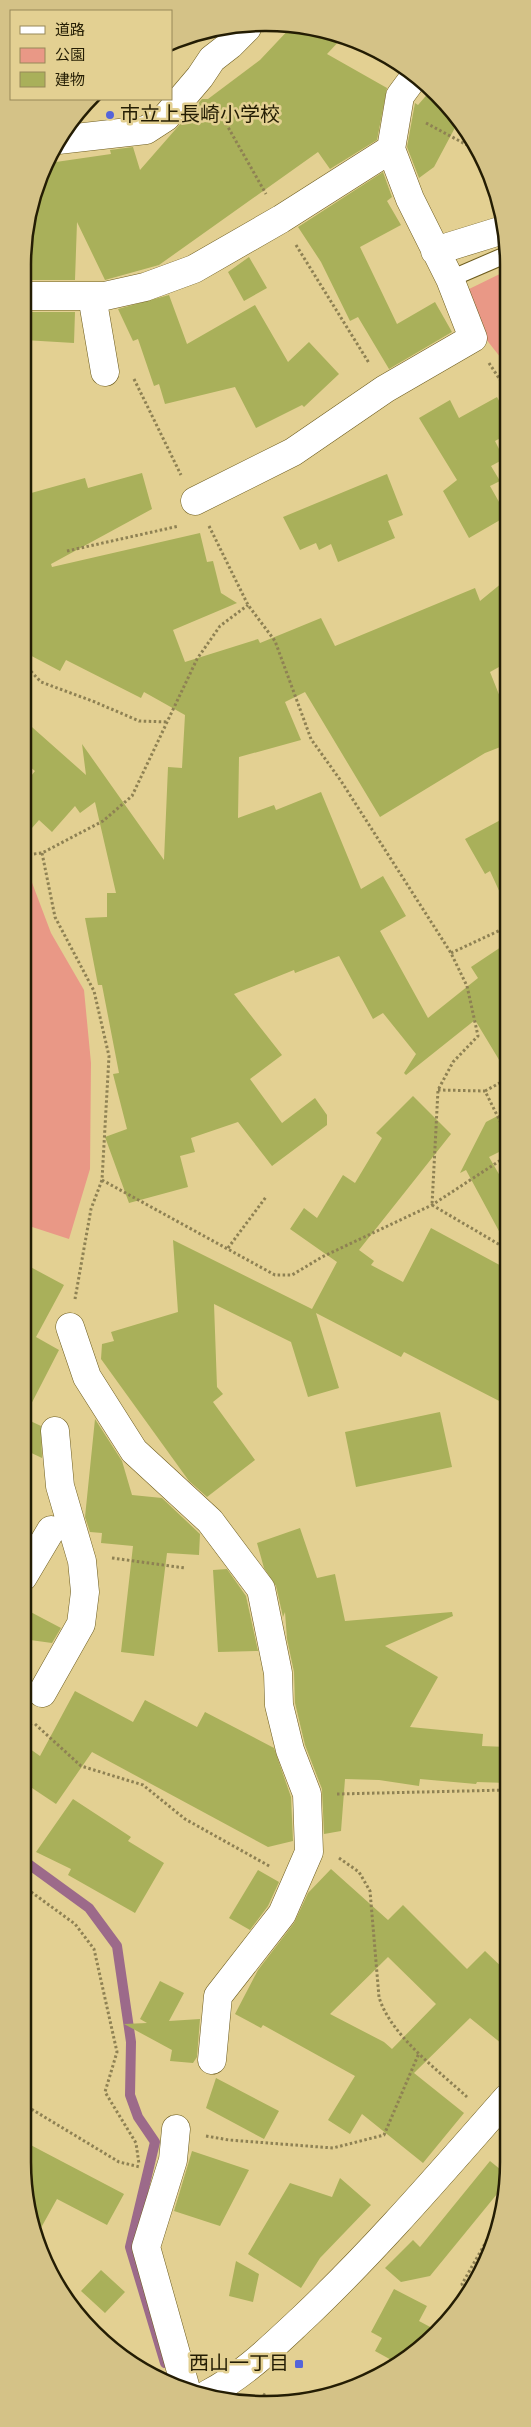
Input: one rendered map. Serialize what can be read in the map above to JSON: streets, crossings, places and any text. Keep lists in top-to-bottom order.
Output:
{
  "places": {
    "other": ["市立上長崎小学校"],
    "transit": ["西山一丁目"]
  },
  "legend": ["道路", "公園", "建物"]
}
